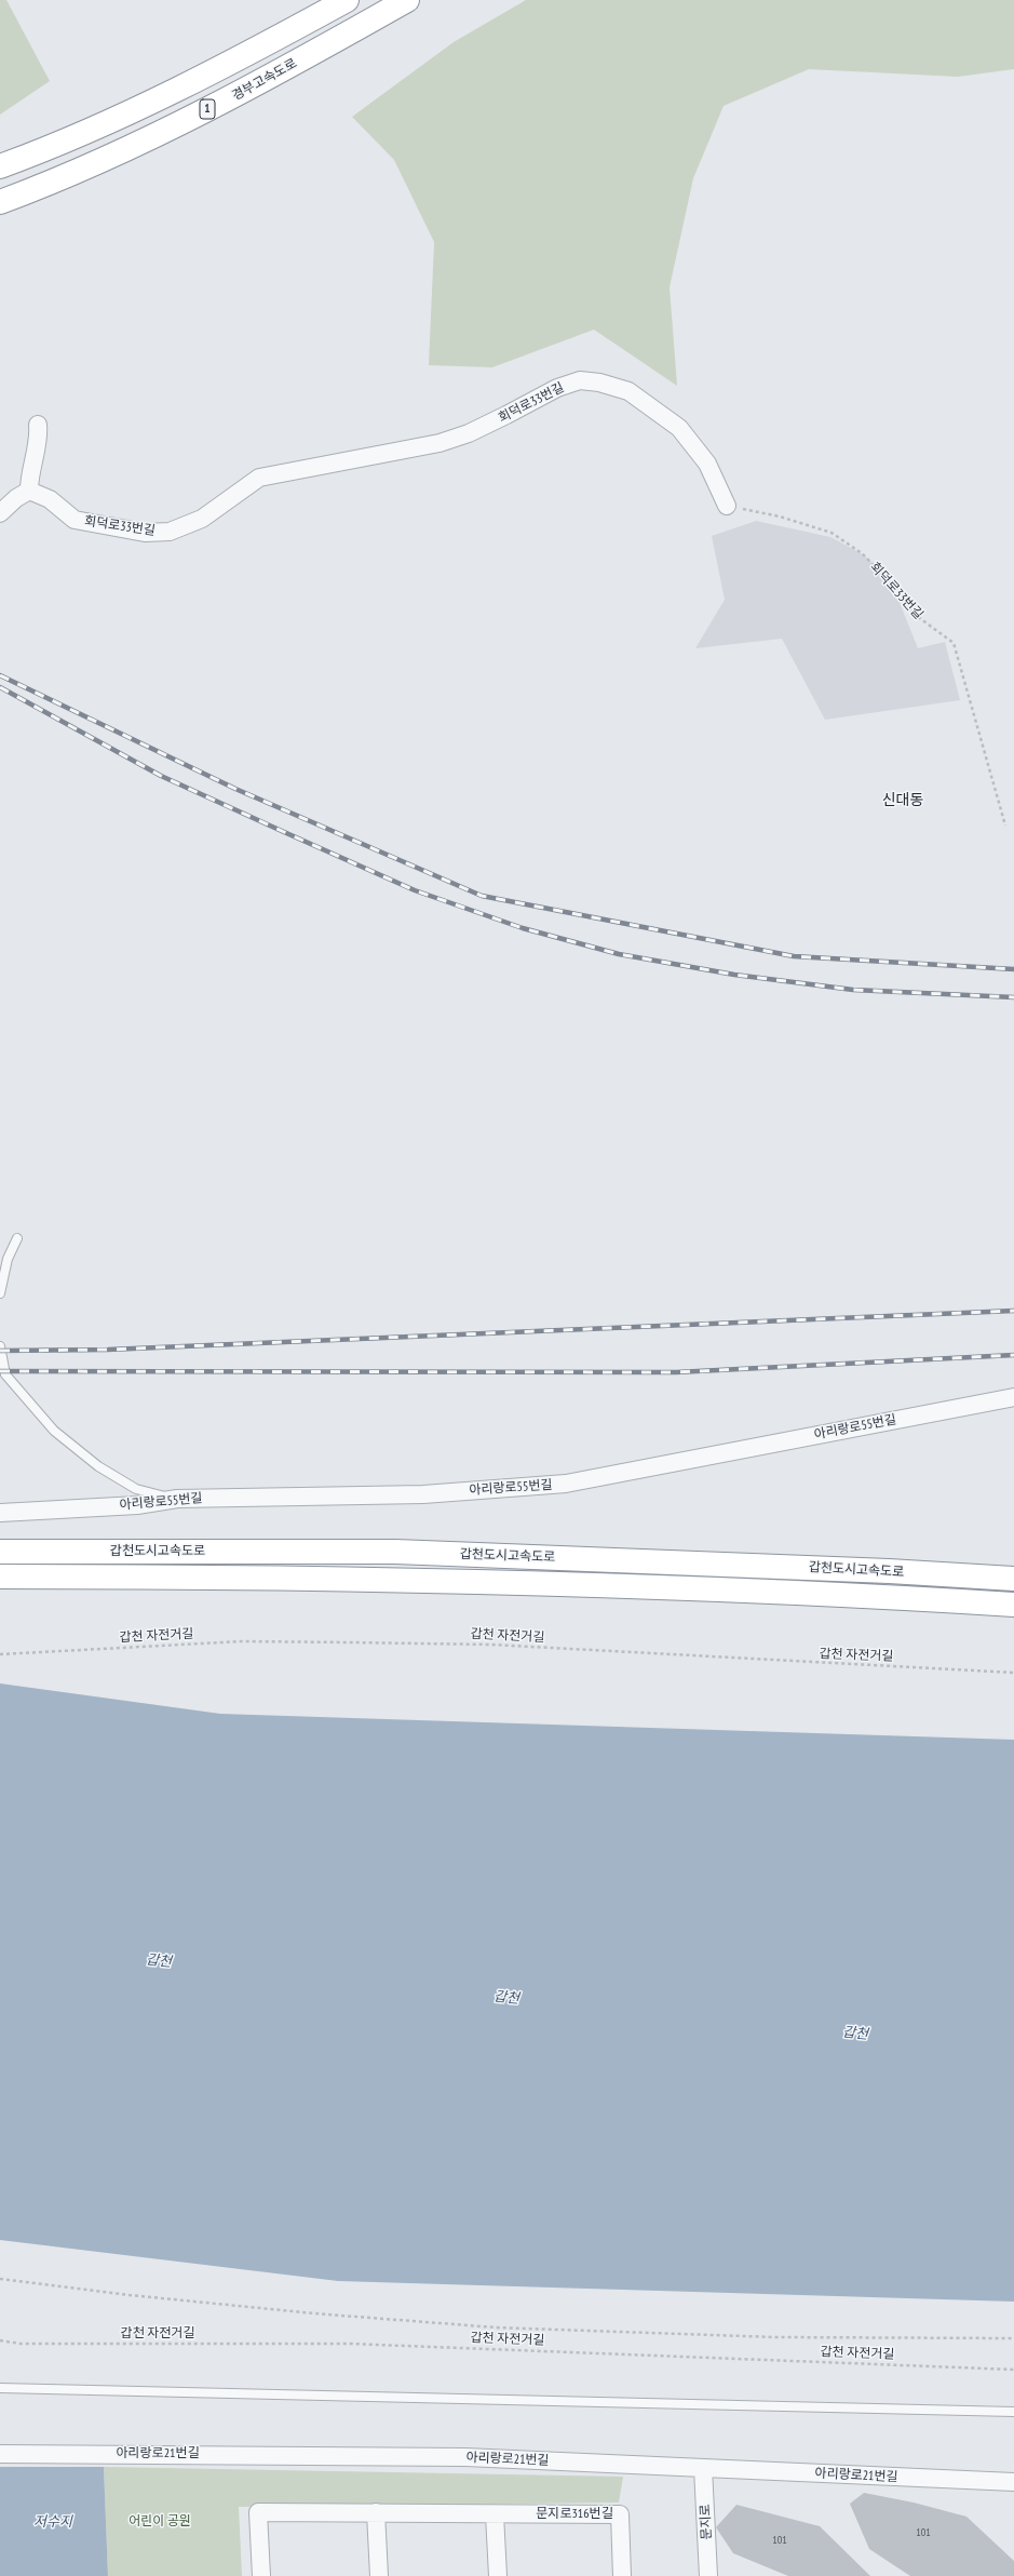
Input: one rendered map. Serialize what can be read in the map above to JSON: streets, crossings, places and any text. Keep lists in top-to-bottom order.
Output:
{
  "streets": {
    "highway": ["경부고속도로", "1", "갑천도시고속도로"],
    "street": [
      "회덕로33번길",
      "아리랑로55번길",
      "아리랑로21번길",
      "문지로316번길",
      "문지로"
    ],
    "path": ["갑천 자전거길"]
  },
  "crossings": [
    ["아리랑로21번길", "문지로"]
  ],
  "districts": ["신대동"],
  "water": ["갑천", "저수지"],
  "parks": ["어린이 공원"],
  "house_numbers": ["101", "101"]
}
